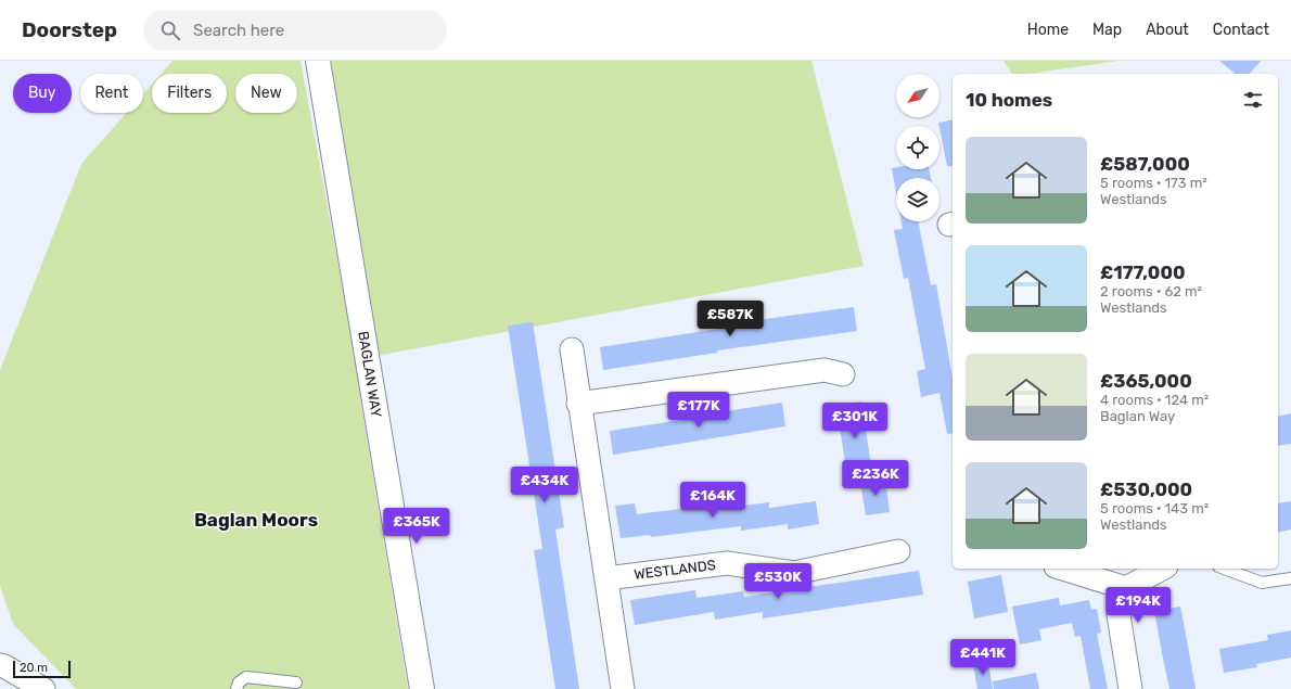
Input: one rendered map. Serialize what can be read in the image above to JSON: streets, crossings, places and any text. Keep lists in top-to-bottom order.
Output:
{
  "streets": {
    "street": ["BAGLAN WAY", "WESTLANDS"]
  },
  "districts": ["Baglan Moors"],
  "scale_bar": "20 m",
  "north": "bottom left",
  "page": {
    "header": "Doorstep",
    "search": "Search here",
    "nav": [
      "Home",
      "Map",
      "About",
      "Contact"
    ],
    "chip": [
      "Buy",
      "Rent",
      "Filters",
      "New"
    ],
    "heading": "10 homes",
    "list": [
      {
        "name": "£587,000",
        "note": "5 rooms · 173 m² · Westlands"
      },
      {
        "name": "£177,000",
        "note": "2 rooms · 62 m² · Westlands"
      },
      {
        "name": "£365,000",
        "note": "4 rooms · 124 m² · Baglan Way"
      },
      {
        "name": "£530,000",
        "note": "5 rooms · 143 m² · Westlands"
      }
    ],
    "price": [
      "£587K",
      "£177K",
      "£301K",
      "£236K",
      "£434K",
      "£164K",
      "£365K",
      "£530K",
      "£194K",
      "£441K"
    ],
    "scale": "20 m"
  }
}
